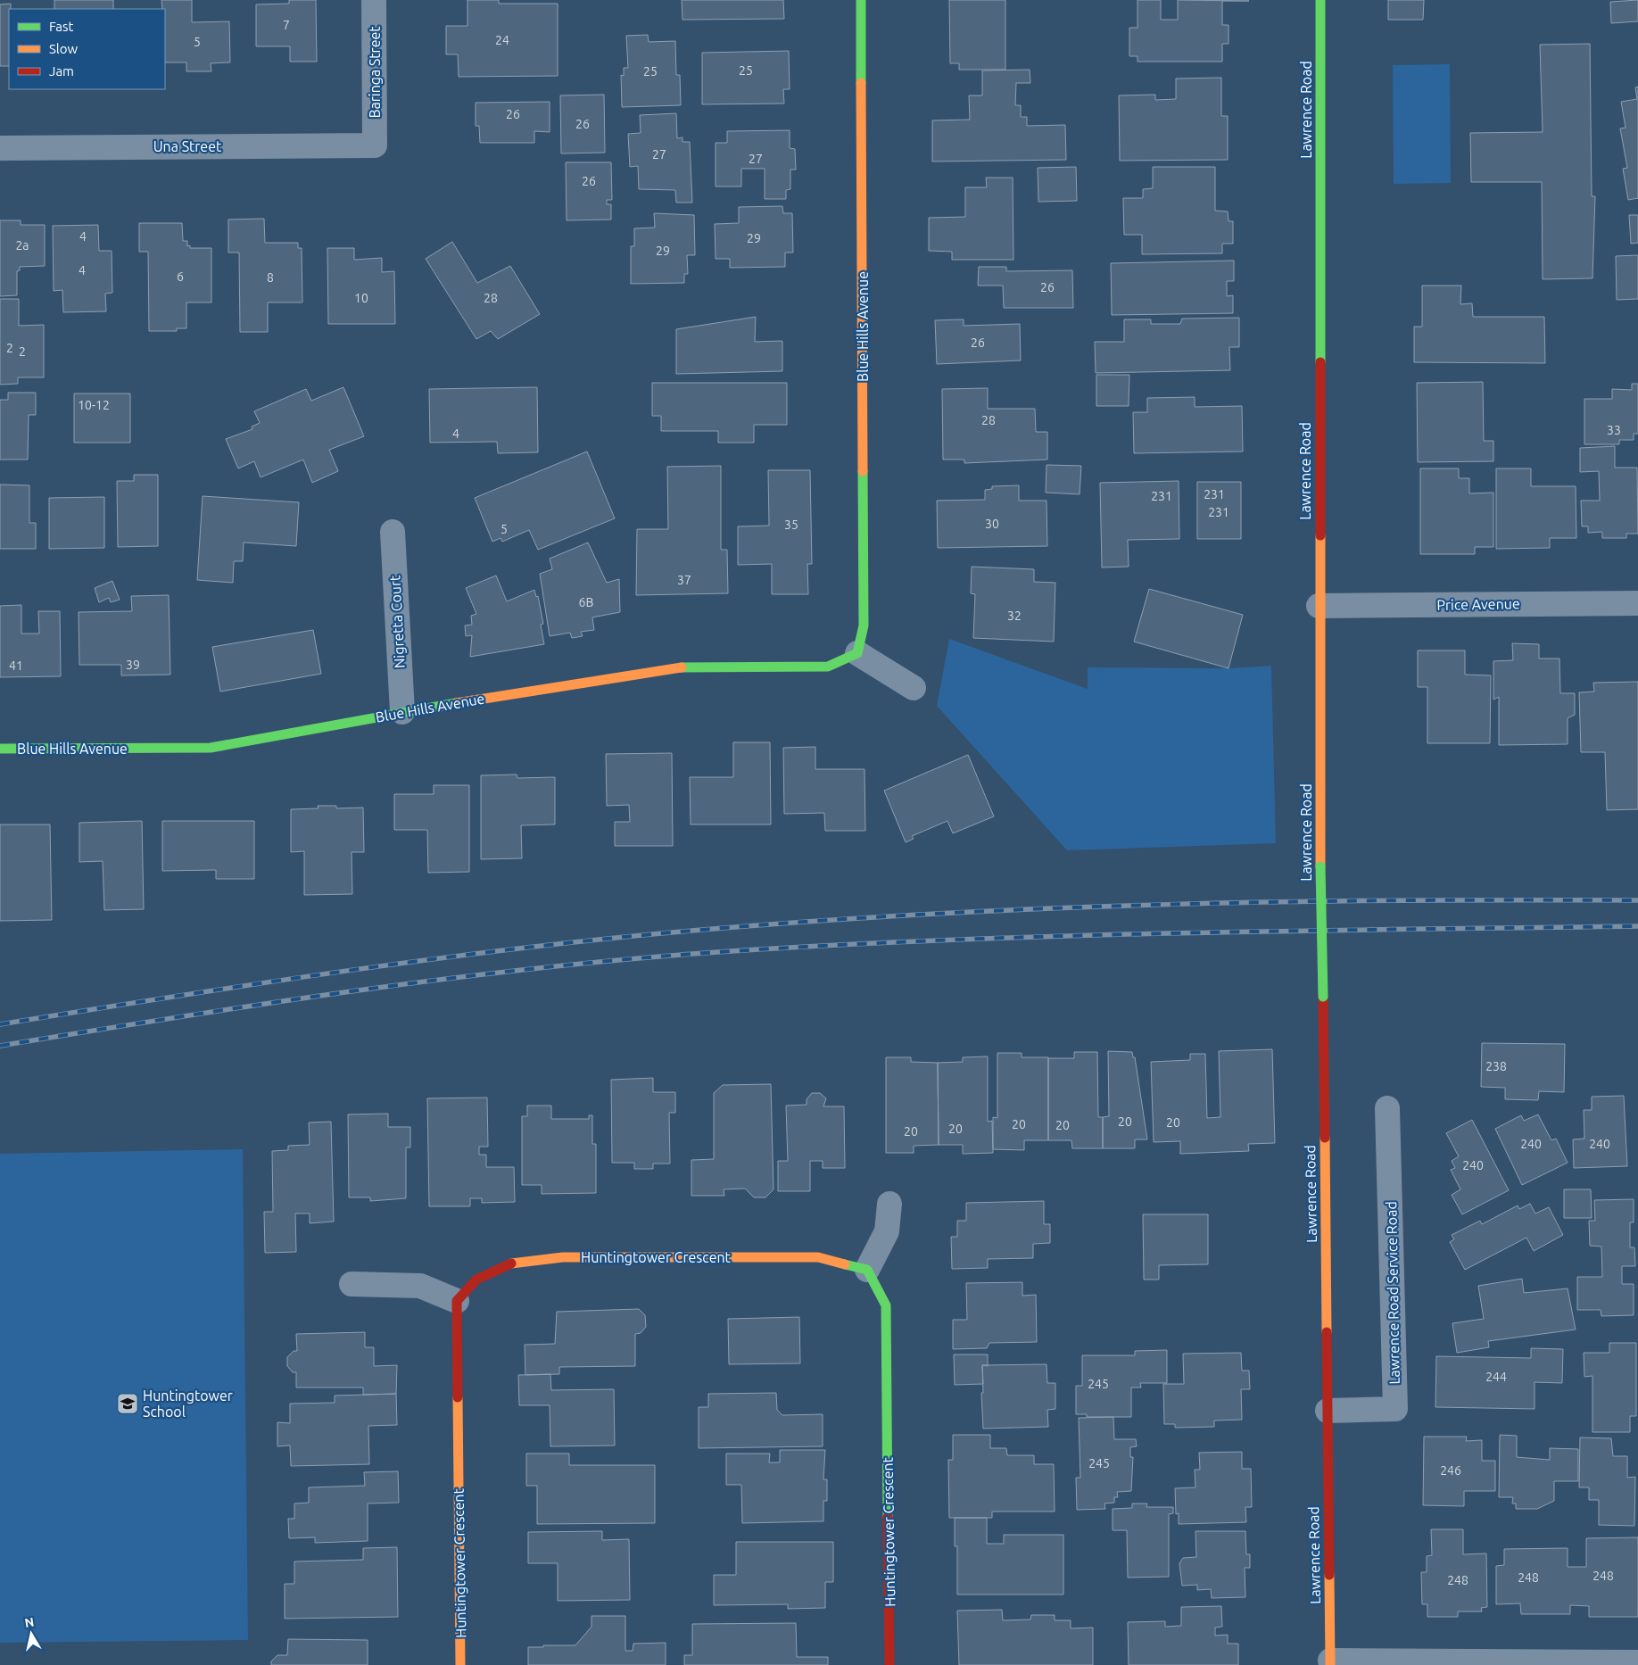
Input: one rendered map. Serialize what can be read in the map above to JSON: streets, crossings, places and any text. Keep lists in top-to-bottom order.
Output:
{
  "streets": {
    "street": [
      "Baringa Street",
      "Lawrence Road",
      "Una Street",
      "Blue Hills Avenue",
      "Price Avenue",
      "Nigretta Court",
      "Huntingtower Crescent",
      "Lawrence Road Service Road"
    ]
  },
  "crossings": [
    ["Baringa Street", "Una Street"],
    ["Lawrence Road", "Price Avenue"],
    ["Lawrence Road", "Lawrence Road Service Road"],
    ["Blue Hills Avenue", "Nigretta Court"]
  ],
  "places": {
    "school or university": ["Huntingtower School"]
  },
  "house_numbers": [
    "7",
    "24",
    "5",
    "25",
    "25",
    "26",
    "26",
    "27",
    "27",
    "26",
    "4",
    "29",
    "2a",
    "29",
    "4",
    "6",
    "8",
    "26",
    "10",
    "28",
    "26",
    "2",
    "2",
    "10-12",
    "28",
    "33",
    "4",
    "231",
    "231",
    "231",
    "30",
    "35",
    "5",
    "37",
    "6B",
    "32",
    "39",
    "41",
    "238",
    "20",
    "20",
    "20",
    "20",
    "20",
    "20",
    "240",
    "240",
    "240",
    "244",
    "245",
    "245",
    "246",
    "248",
    "248",
    "248"
  ],
  "legend": ["Fast", "Slow", "Jam"],
  "north": "top"
}
